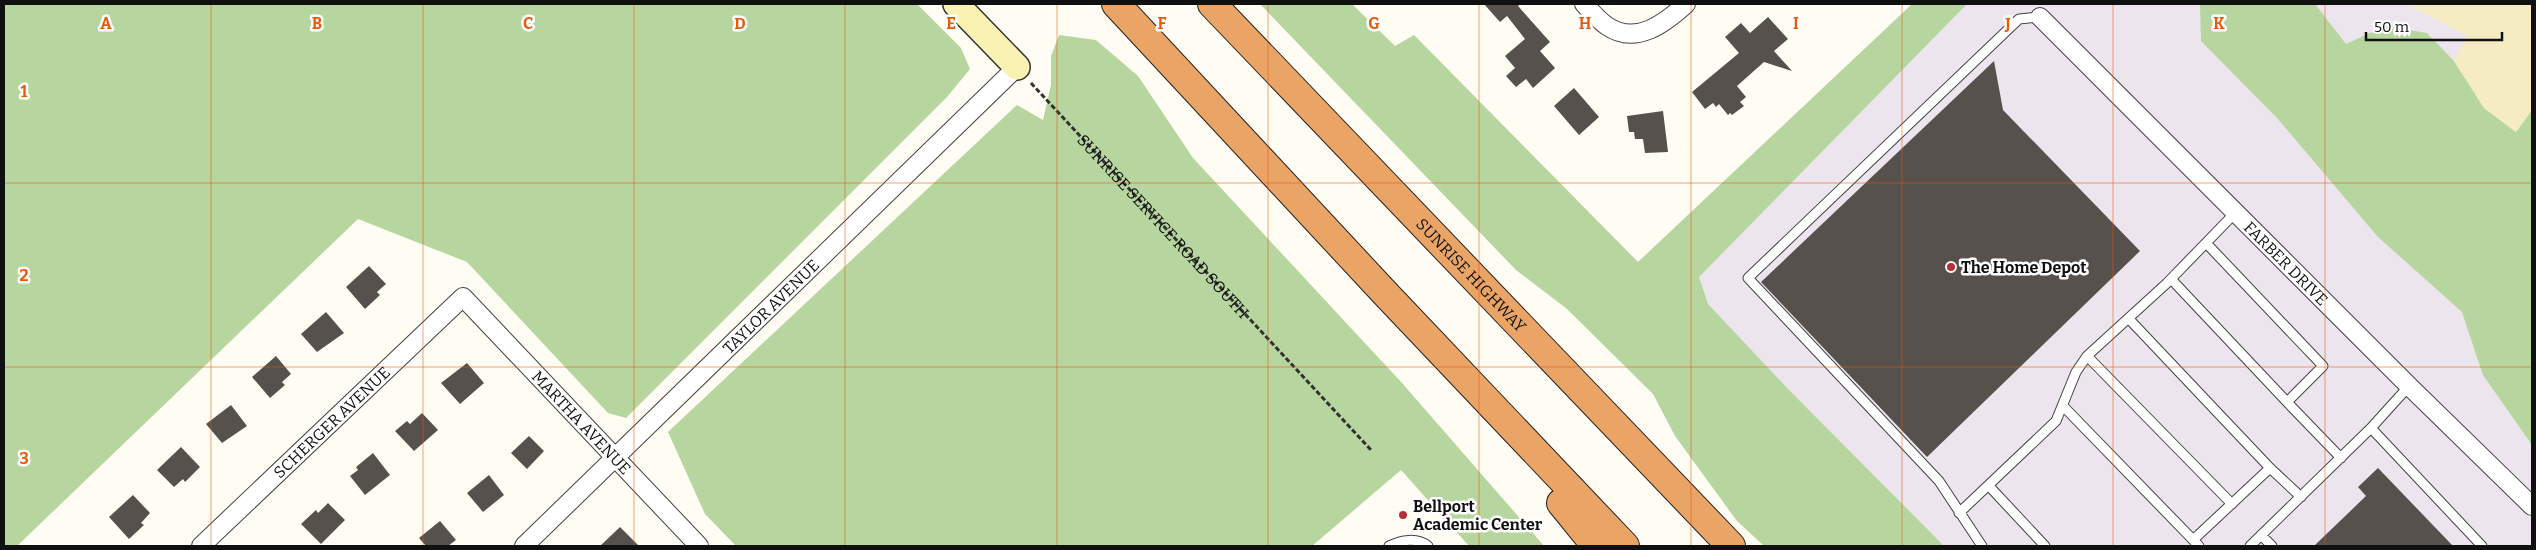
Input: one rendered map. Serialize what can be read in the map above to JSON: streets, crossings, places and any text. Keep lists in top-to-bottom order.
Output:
{
  "streets": {
    "highway": ["SUNRISE HIGHWAY"],
    "street": [
      "FARBER DRIVE",
      "TAYLOR AVENUE",
      "SCHERGER AVENUE",
      "MARTHA AVENUE"
    ],
    "path": ["SUNRISE SERVICE ROAD SOUTH"]
  },
  "crossings": [
    ["SUNRISE SERVICE ROAD SOUTH", "TAYLOR AVENUE"],
    ["TAYLOR AVENUE", "MARTHA AVENUE"],
    ["SCHERGER AVENUE", "MARTHA AVENUE"]
  ],
  "places": ["The Home Depot", "Bellport Academic Center"],
  "scale_bar": "50 m",
  "grid": {
    "columns": [
      "A",
      "B",
      "C",
      "D",
      "E",
      "F",
      "G",
      "H",
      "I",
      "J",
      "K"
    ],
    "rows": ["1", "2", "3"]
  }
}
